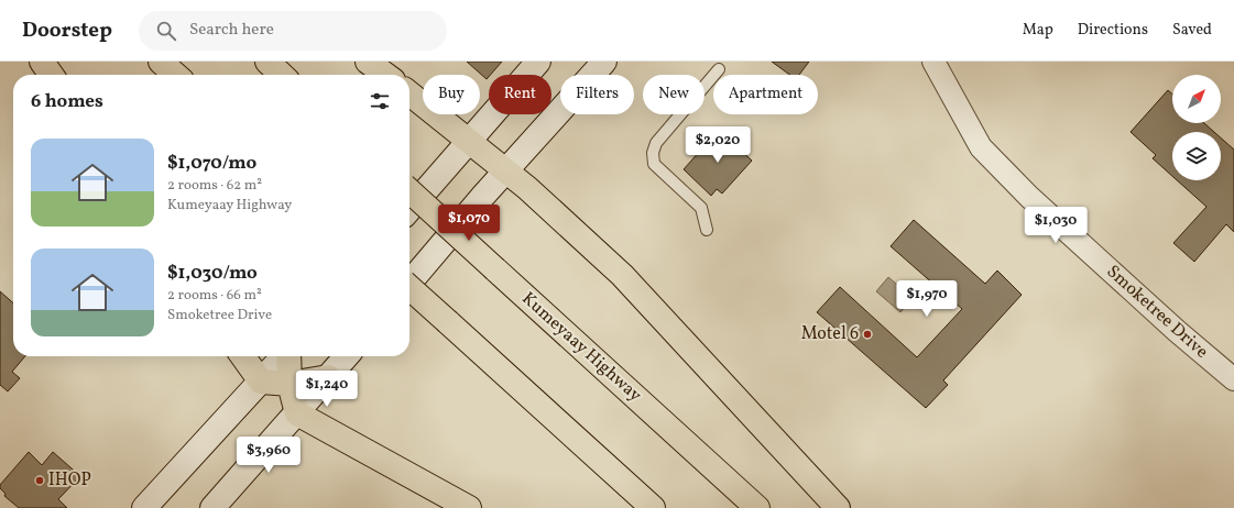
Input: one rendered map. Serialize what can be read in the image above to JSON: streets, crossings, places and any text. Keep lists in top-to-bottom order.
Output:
{
  "streets": {
    "highway": ["Kumeyaay Highway"],
    "street": ["Smoketree Drive"]
  },
  "places": ["Motel 6", "IHOP"],
  "north": "top right",
  "page": {
    "header": "Doorstep",
    "search": "Search here",
    "nav": ["Map", "Directions", "Saved"],
    "chip": [
      "Buy",
      "Rent",
      "Filters",
      "New",
      "Apartment"
    ],
    "heading": "6 homes",
    "price": [
      "$2,020",
      "$1,070",
      "$1,030",
      "$1,970",
      "$1,240",
      "$3,960"
    ],
    "list": [
      {
        "name": "$1,070/mo",
        "note": "2 rooms · 62 m² · Kumeyaay Highway"
      },
      {
        "name": "$1,030/mo",
        "note": "2 rooms · 66 m² · Smoketree Drive"
      }
    ]
  }
}
